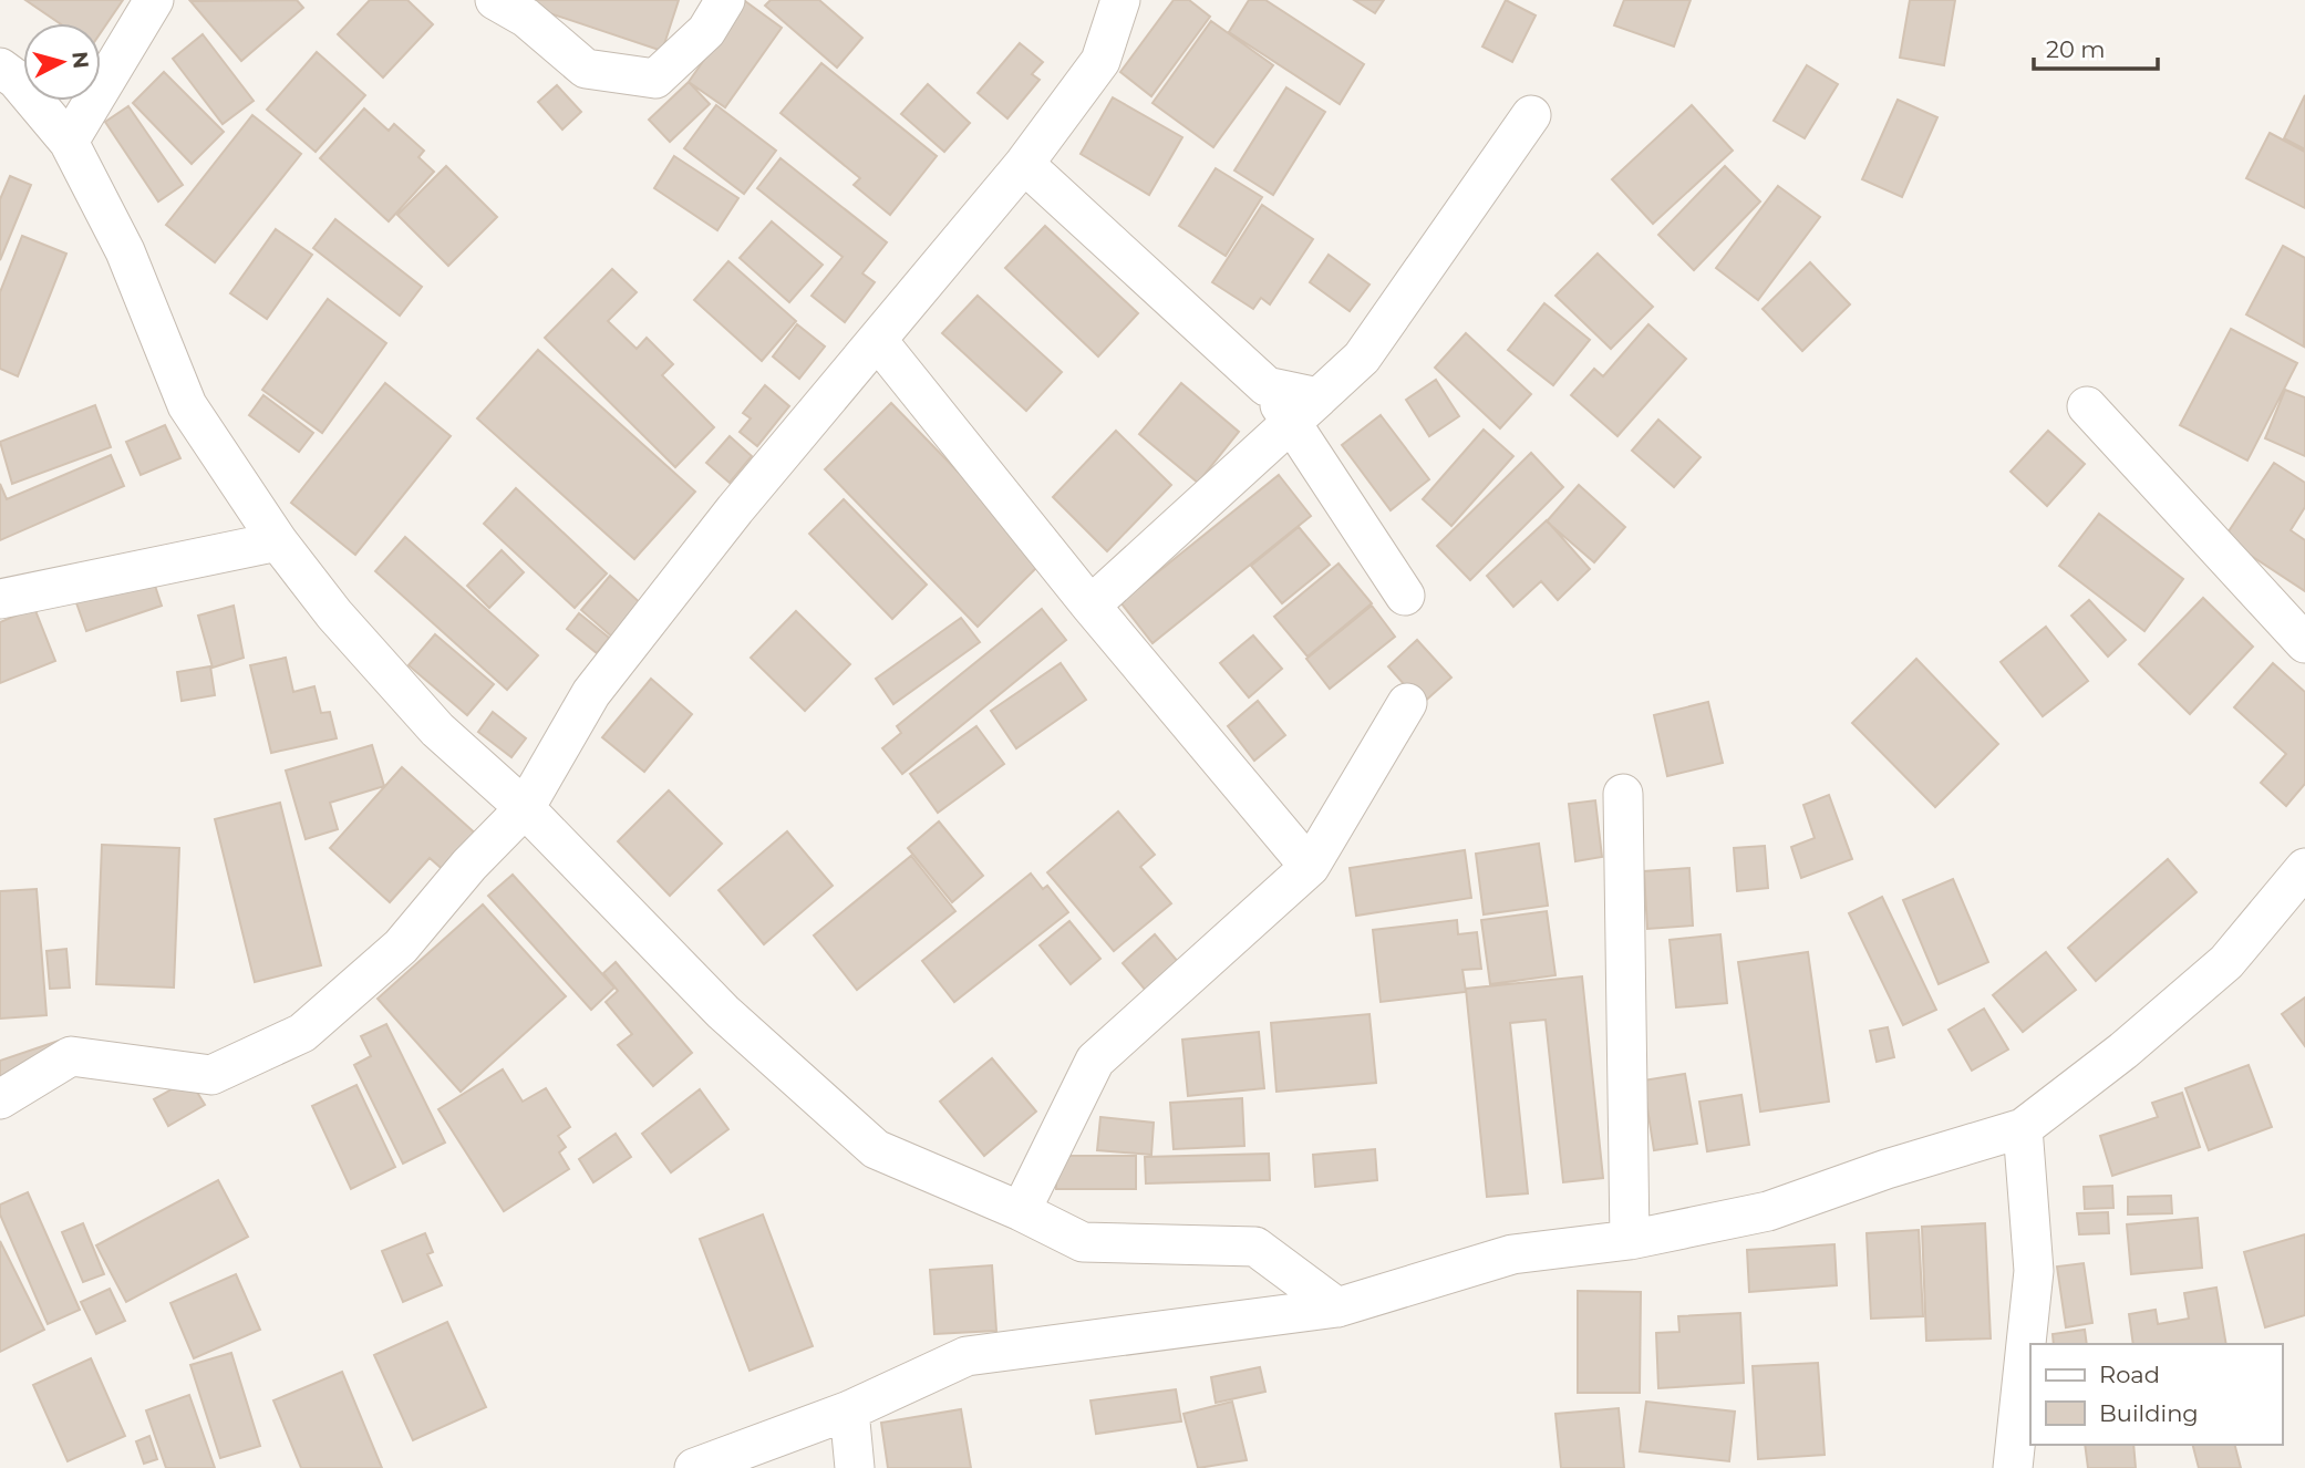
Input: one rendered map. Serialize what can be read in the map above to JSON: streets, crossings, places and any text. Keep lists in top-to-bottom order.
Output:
{
  "legend": ["Road", "Building"],
  "scale_bar": "20 m",
  "north": "right"
}
